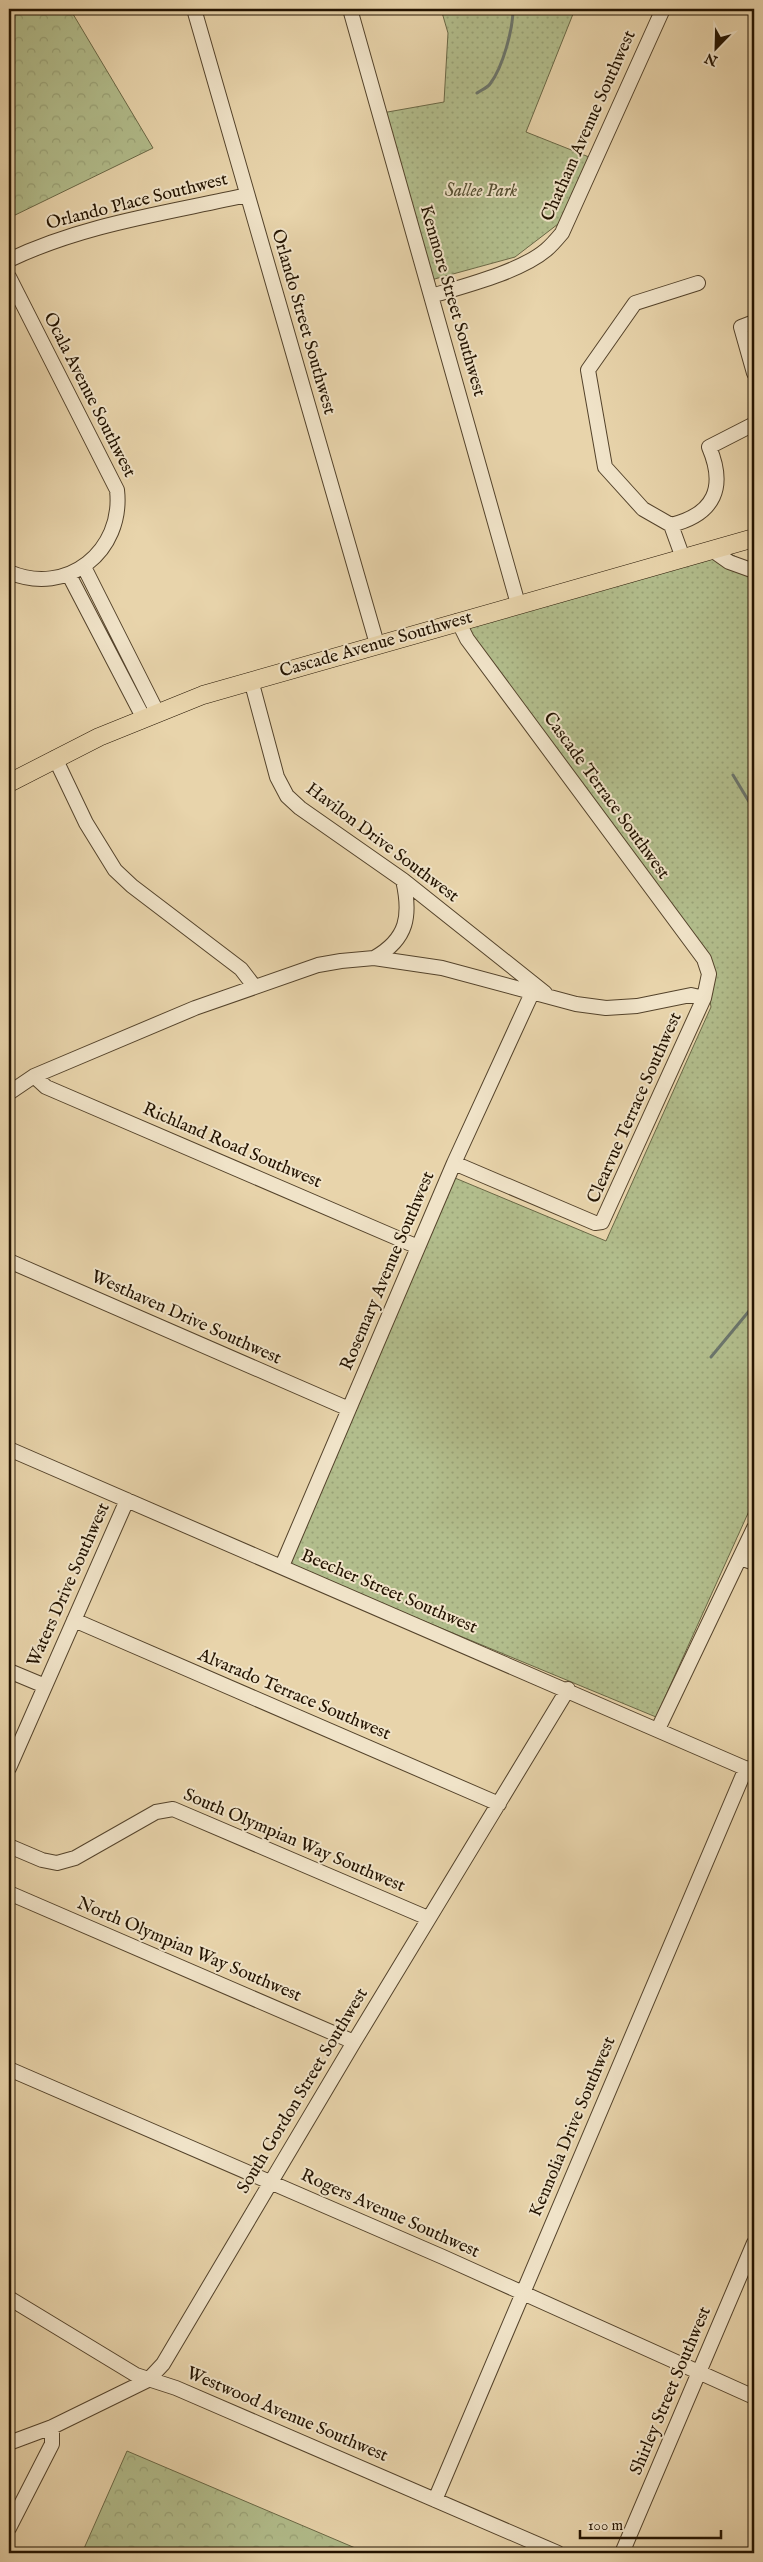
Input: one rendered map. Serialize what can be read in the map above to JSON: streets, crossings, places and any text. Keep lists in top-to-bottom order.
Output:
{
  "streets": {
    "main road": ["Cascade Avenue Southwest"],
    "street": [
      "Chatham Avenue Southwest",
      "Orlando Place Southwest",
      "Kenmore Street Southwest",
      "Orlando Street Southwest",
      "Ocala Avenue Southwest",
      "Cascade Terrace Southwest",
      "Havilon Drive Southwest",
      "Clearvue Terrace Southwest",
      "Richland Road Southwest",
      "Rosemary Avenue Southwest",
      "Westhaven Drive Southwest",
      "Waters Drive Southwest",
      "Beecher Street Southwest",
      "Alvarado Terrace Southwest",
      "South Olympian Way Southwest",
      "North Olympian Way Southwest",
      "South Gordon Street Southwest",
      "Kennolia Drive Southwest",
      "Rogers Avenue Southwest",
      "Shirley Street Southwest",
      "Westwood Avenue Southwest"
    ]
  },
  "crossings": [
    ["Chatham Avenue Southwest", "Kenmore Street Southwest"],
    ["Orlando Place Southwest", "Orlando Street Southwest"],
    ["Kenmore Street Southwest", "Cascade Avenue Southwest"],
    ["Orlando Street Southwest", "Cascade Avenue Southwest"],
    ["Cascade Avenue Southwest", "Cascade Terrace Southwest"],
    ["Cascade Avenue Southwest", "Havilon Drive Southwest"],
    ["Cascade Terrace Southwest", "Clearvue Terrace Southwest"],
    ["Clearvue Terrace Southwest", "Rosemary Avenue Southwest"],
    ["Richland Road Southwest", "Rosemary Avenue Southwest"],
    ["Rosemary Avenue Southwest", "Westhaven Drive Southwest"],
    ["Rosemary Avenue Southwest", "Beecher Street Southwest"],
    ["Waters Drive Southwest", "Beecher Street Southwest"],
    ["Waters Drive Southwest", "Alvarado Terrace Southwest"],
    ["Beecher Street Southwest", "South Gordon Street Southwest"],
    ["Beecher Street Southwest", "Kennolia Drive Southwest"],
    ["Alvarado Terrace Southwest", "South Gordon Street Southwest"],
    ["South Olympian Way Southwest", "South Gordon Street Southwest"],
    ["North Olympian Way Southwest", "South Gordon Street Southwest"],
    ["South Gordon Street Southwest", "Rogers Avenue Southwest"],
    ["South Gordon Street Southwest", "Westwood Avenue Southwest"],
    ["Kennolia Drive Southwest", "Rogers Avenue Southwest"],
    ["Kennolia Drive Southwest", "Westwood Avenue Southwest"],
    ["Rogers Avenue Southwest", "Shirley Street Southwest"]
  ],
  "parks": ["Sallee Park"],
  "scale_bar": "100 m",
  "north": "bottom left"
}
